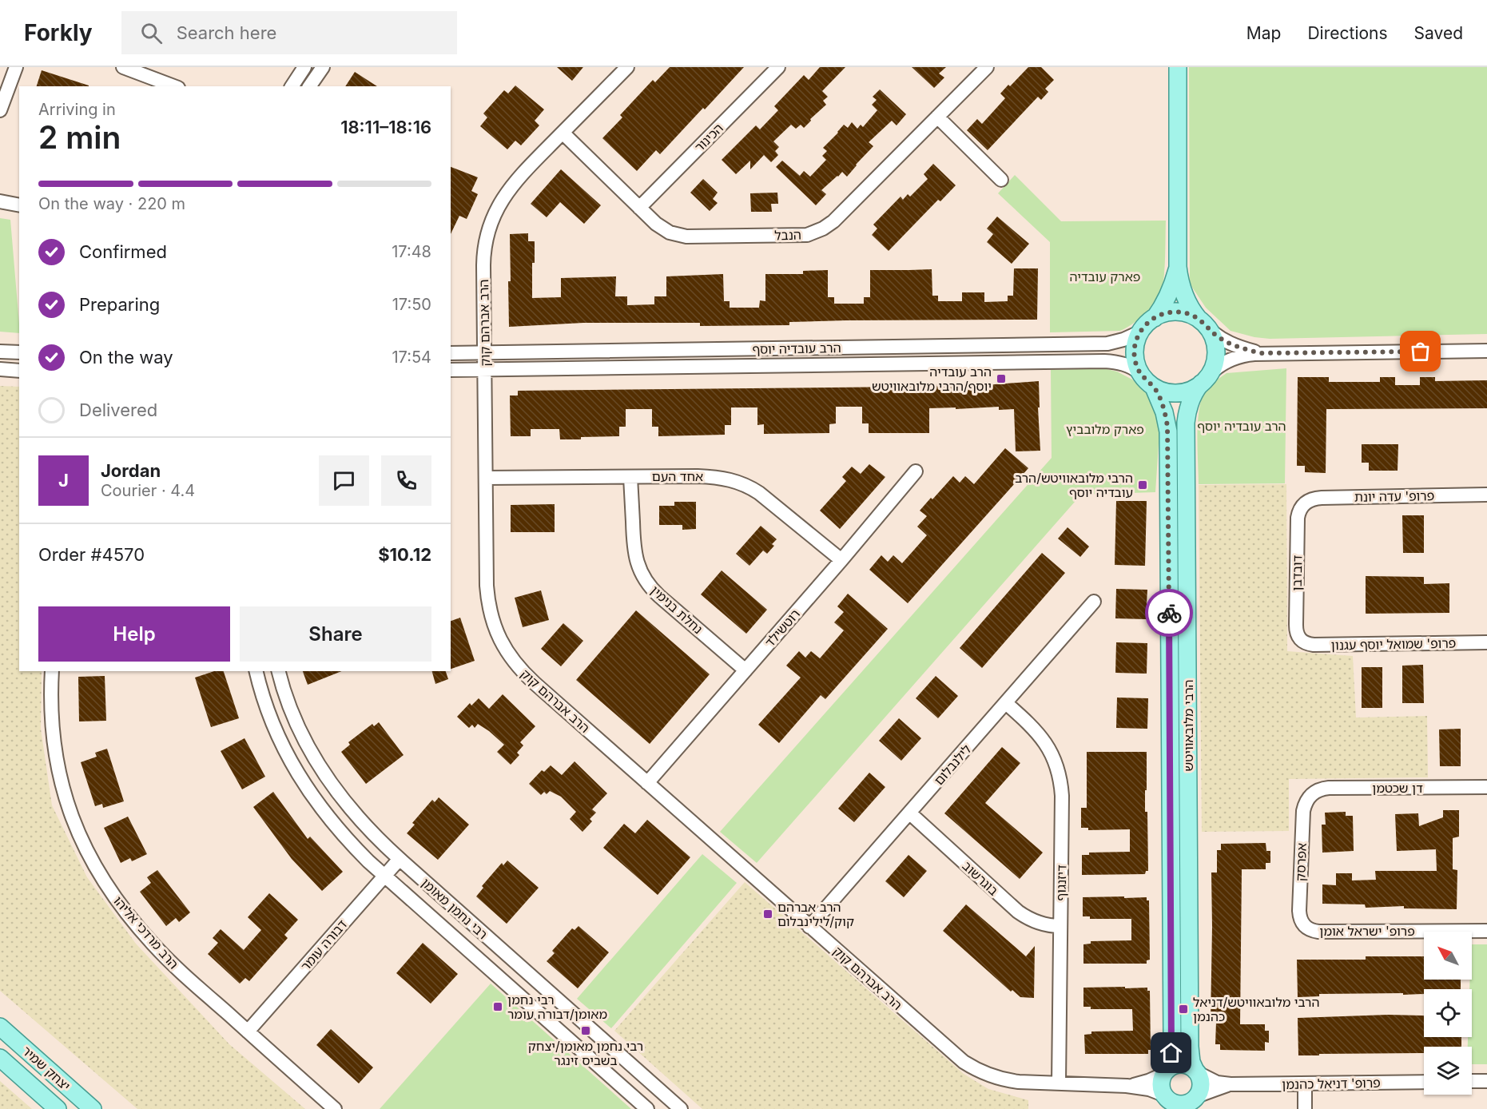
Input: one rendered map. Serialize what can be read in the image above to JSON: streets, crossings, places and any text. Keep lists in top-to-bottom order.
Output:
{
  "streets": {
    "main road": ["הרבי מלובאוויטש", "יצחק שמיר"],
    "street": [
      "הכינור",
      "הנבל",
      "הרב אברהם קוק",
      "הרב עובדיה יוסף",
      "אחד העם",
      "פרופ' עדה יונת",
      "דובדבן",
      "נחלת בנימין",
      "רוטשילד",
      "פרופ' שמואל יוסף עגנון",
      "לילנבלום",
      "דן שכטמן",
      "אפרסק",
      "בוגרשוב",
      "דיזנגוף",
      "רבי נחמן מאומן",
      "פרופ' ישראל אומן",
      "הרב מרדכי אליהו",
      "דבורה עומר",
      "פרופ' דניאל כהנמן"
    ]
  },
  "crossings": [
    ["הכינור", "הנבל"],
    ["הנבל", "הרב אברהם קוק"],
    ["הרב אברהם קוק", "הרב עובדיה יוסף"],
    ["הרב אברהם קוק", "אחד העם"],
    ["הרב אברהם קוק", "רוטשילד"],
    ["הרב אברהם קוק", "הרבי מלובאוויטש"],
    ["הרב אברהם קוק", "לילנבלום"],
    ["הרב אברהם קוק", "דיזנגוף"],
    ["הרב אברהם קוק", "פרופ' דניאל כהנמן"],
    ["הרב עובדיה יוסף", "הרבי מלובאוויטש"],
    ["אחד העם", "נחלת בנימין"],
    ["אחד העם", "רוטשילד"],
    ["פרופ' עדה יונת", "דובדבן"],
    ["דובדבן", "פרופ' שמואל יוסף עגנון"],
    ["נחלת בנימין", "רוטשילד"],
    ["הרבי מלובאוויטש", "פרופ' דניאל כהנמן"],
    ["לילנבלום", "בוגרשוב"],
    ["לילנבלום", "דיזנגוף"],
    ["דן שכטמן", "אפרסק"],
    ["אפרסק", "פרופ' ישראל אומן"],
    ["בוגרשוב", "דיזנגוף"],
    ["רבי נחמן מאומן", "דבורה עומר"],
    ["הרב מרדכי אליהו", "דבורה עומר"]
  ],
  "parks": ["פארק עובדיה", "הרב עובדיה יוסף", "פארק מלובביץ"],
  "places": {
    "transit": [
      "הרב עובדיה יוסף/הרבי מלובאוויטש",
      "הרבי מלובאוויטש/הרב עובדיה יוסף",
      "הרב אברהם קוק/לילינבלום",
      "רבי נחמן מאומן/דבורה עומר",
      "הרבי מלובאוויטש/דניאל כהנמן",
      "רבי נחמן מאומן/יצחק בשביס זינגר"
    ]
  },
  "north": "top left",
  "page": {
    "header": "Forkly",
    "search": "Search here",
    "nav": ["Map", "Directions", "Saved"],
    "heading": ["2 min", "Arriving in", "18:11–18:16"],
    "panel": [
      "Jordan",
      "Courier · 4.4",
      "Order #4570",
      "$10.12"
    ],
    "bar": "On the way · 220 m",
    "list": [
      ["Confirmed", "17:48"],
      ["Preparing", "17:50"],
      ["On the way", "17:54"],
      "Delivered"
    ],
    "round": "J",
    "buttons": ["Help", "Share"]
  }
}
